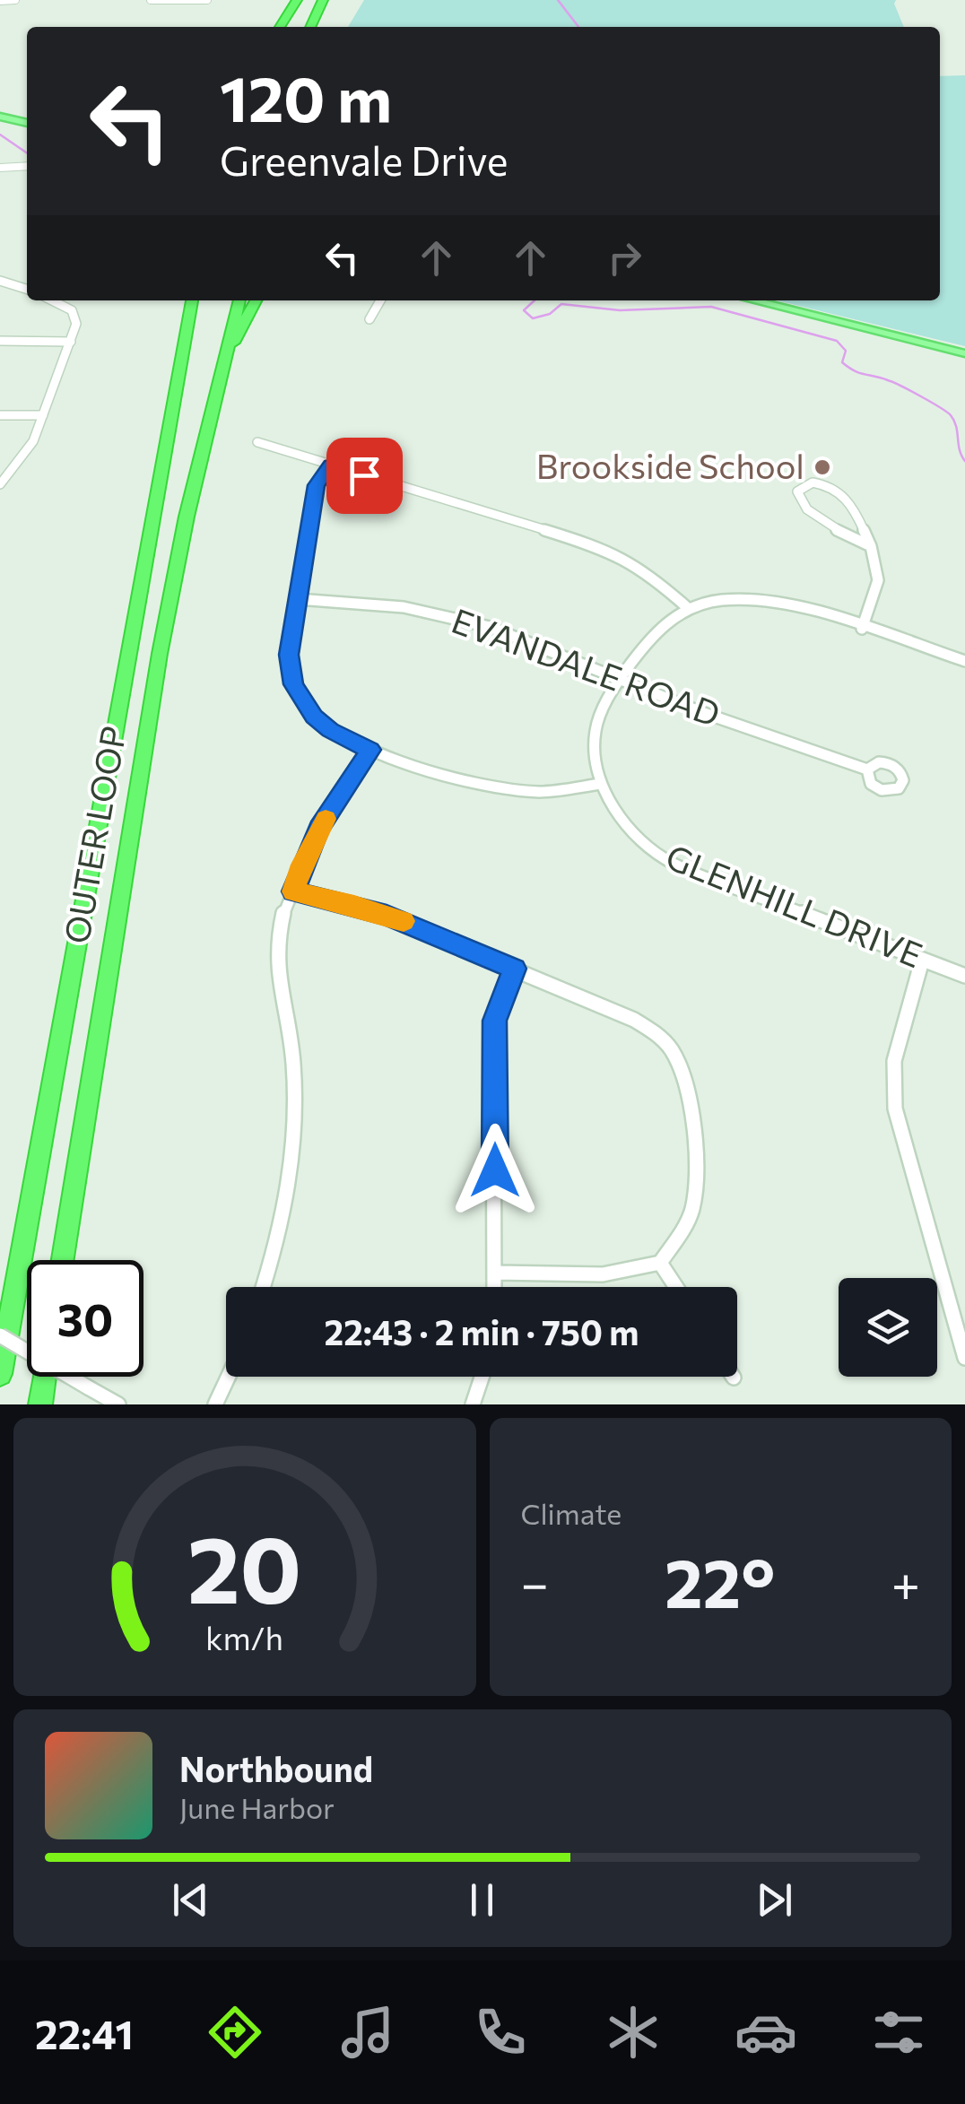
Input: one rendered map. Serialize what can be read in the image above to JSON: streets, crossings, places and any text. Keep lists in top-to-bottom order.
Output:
{
  "streets": {
    "highway": ["OUTER LOOP"],
    "street": ["EVANDALE ROAD", "GLENHILL DRIVE"]
  },
  "crossings": [
    ["EVANDALE ROAD", "GLENHILL DRIVE"]
  ],
  "places": ["Brookside School"],
  "page": {
    "turn": ["120 m", "Greenvale Drive"],
    "limit": "30",
    "trip": "22:43 · 2 min · 750 m",
    "tile": "Climate",
    "heat": ["−", "22°", "+"],
    "song": ["Northbound", "June Harbor"],
    "tabs": "22:41",
    "gauge": ["20", "km/h"]
  }
}
